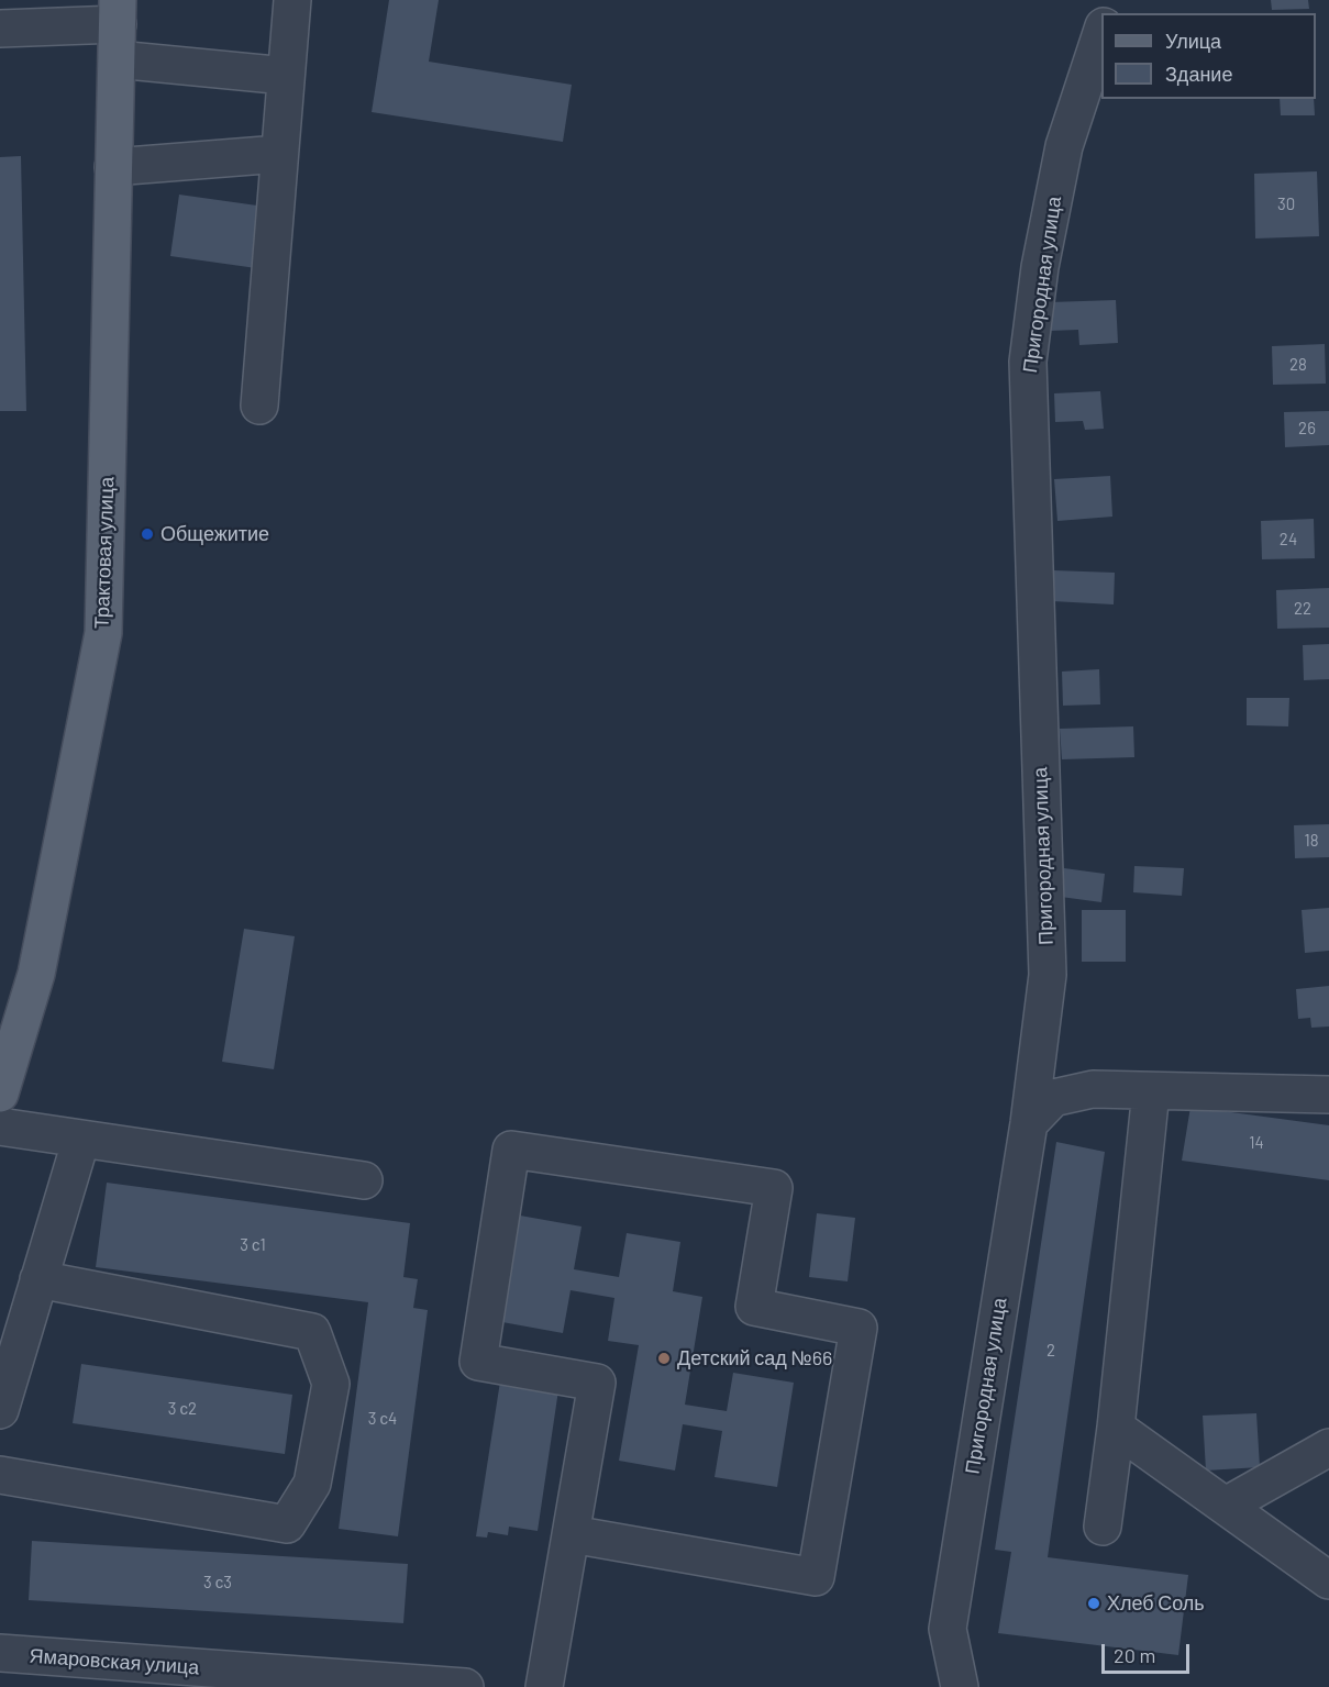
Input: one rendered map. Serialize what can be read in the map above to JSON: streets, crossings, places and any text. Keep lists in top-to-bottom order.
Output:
{
  "streets": {
    "main road": ["Трактовая улица"],
    "street": ["Пригородная улица", "Ямаровская улица"]
  },
  "places": ["Общежитие", "Детский сад №66", "Хлеб Соль"],
  "house_numbers": [
    "30",
    "28",
    "26",
    "24",
    "22",
    "18",
    "14",
    "3 с1",
    "2",
    "3 с2",
    "3 с4",
    "3 с3"
  ],
  "legend": ["Улица", "Здание"],
  "scale_bar": "20 m"
}
